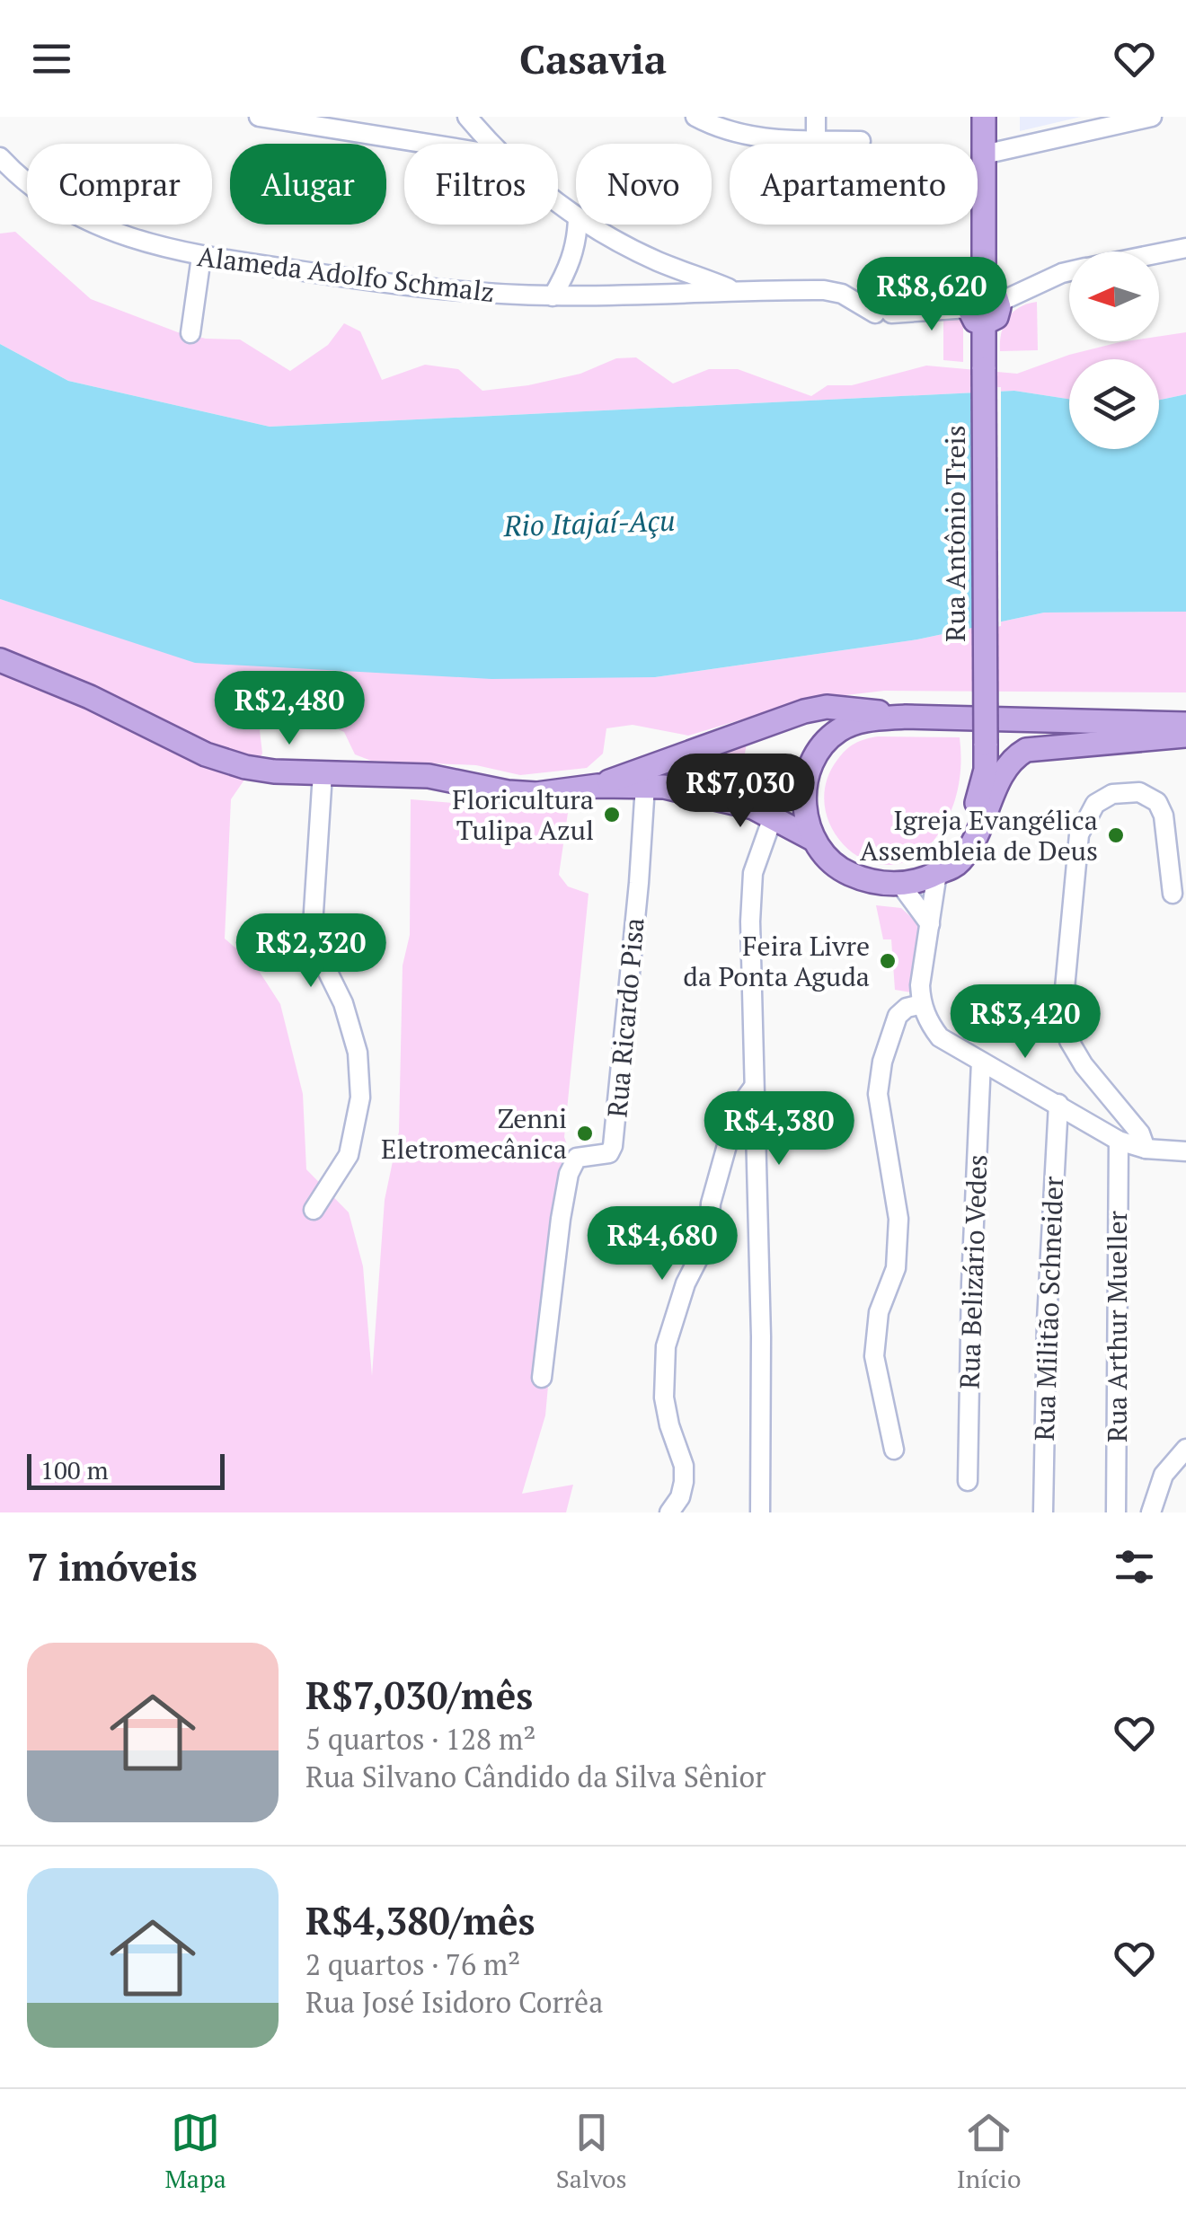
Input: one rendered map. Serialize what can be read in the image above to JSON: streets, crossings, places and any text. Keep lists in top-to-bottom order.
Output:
{
  "streets": {
    "main road": ["Rua Antônio Treis"],
    "street": [
      "Alameda Adolfo Schmalz",
      "Rua Ricardo Pisa",
      "Rua Belizário Vedes",
      "Rua Militão Schneider",
      "Rua Arthur Mueller"
    ]
  },
  "crossings": [
    ["Alameda Adolfo Schmalz", "Rua Antônio Treis"]
  ],
  "water": ["Rio Itajaí-Açu"],
  "places": [
    "Floricultura Tulipa Azul",
    "Igreja Evangélica Assembleia de Deus",
    "Feira Livre da Ponta Aguda",
    "Zenni Eletromecânica"
  ],
  "scale_bar": "100 m",
  "north": "left",
  "page": {
    "header": "Casavia",
    "chip": [
      "Comprar",
      "Alugar",
      "Filtros",
      "Novo",
      "Apartamento"
    ],
    "price": [
      "R$8,620",
      "R$2,480",
      "R$7,030",
      "R$2,320",
      "R$3,420",
      "R$4,380",
      "R$4,680"
    ],
    "scale": "100 m",
    "heading": "7 imóveis",
    "list": [
      {
        "name": "R$7,030/mês",
        "note": "5 quartos · 128 m² · Rua Silvano Cândido da Silva Sênior"
      },
      {
        "name": "R$4,380/mês",
        "note": "2 quartos · 76 m² · Rua José Isidoro Corrêa"
      }
    ],
    "tabs": ["Mapa", "Salvos", "Início"]
  }
}
